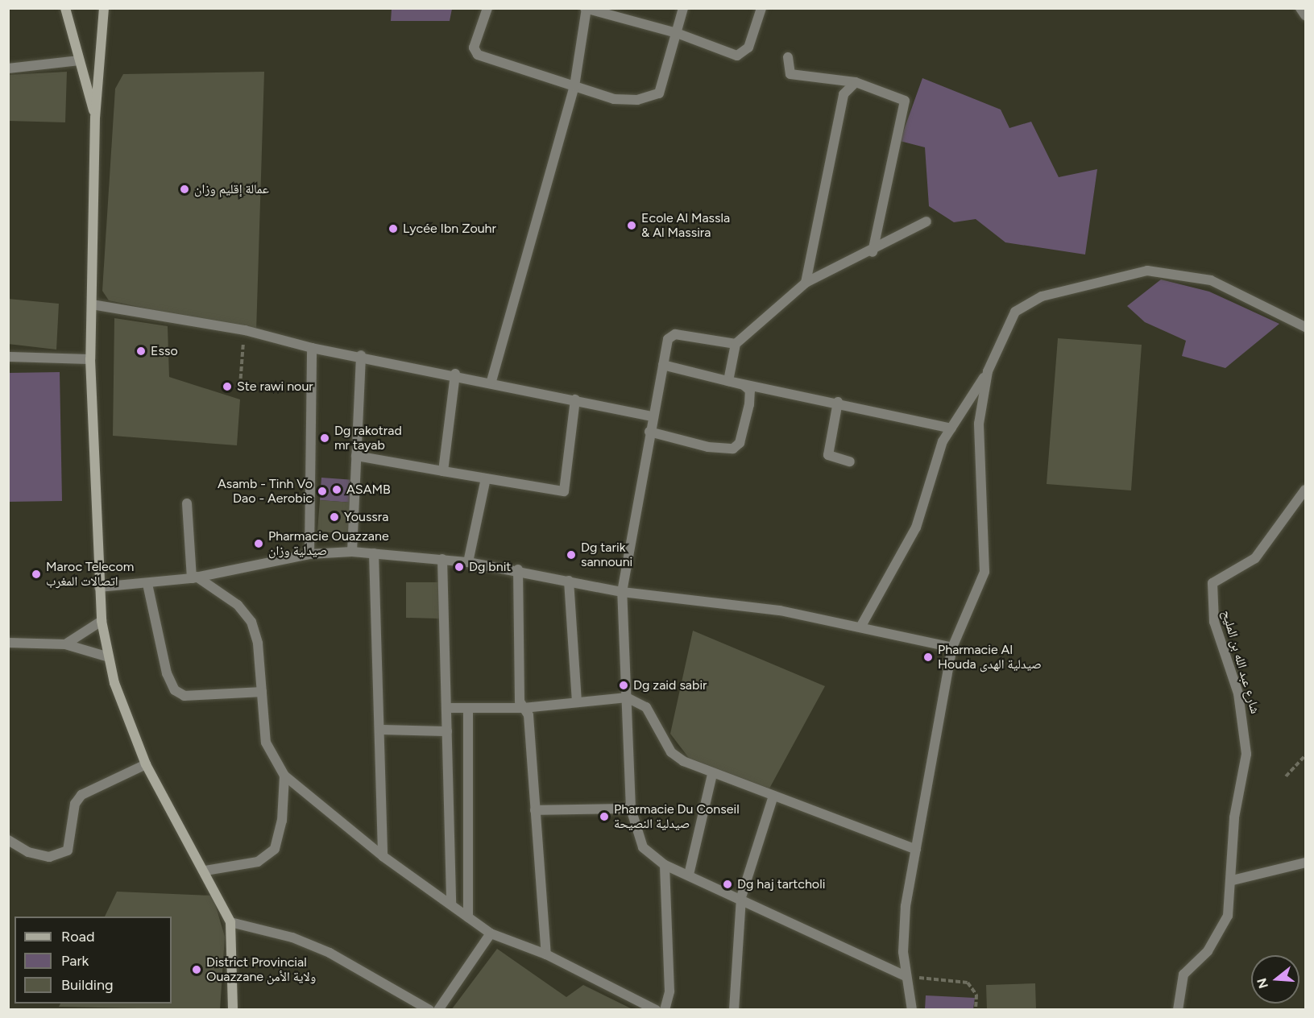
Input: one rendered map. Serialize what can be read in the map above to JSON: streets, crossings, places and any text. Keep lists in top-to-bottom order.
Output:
{
  "streets": {
    "street": ["شارع عبد الله بن المليح"]
  },
  "places": [
    "عمالة إقليم وزان",
    "Ecole Al Massla & Al Massira",
    "Lycée Ibn Zouhr",
    "Esso",
    "Ste rawi nour",
    "Dg rakotrad mr tayab",
    "ASAMB",
    "Asamb - Tinh Vo Dao - Aerobic",
    "Youssra",
    "Pharmacie Ouazzane صيدلية وزان",
    "Dg tarik sannouni",
    "Dg bnit",
    "Maroc Telecom اتصالات المغرب",
    "Pharmacie Al Houda صيدلية الهدى",
    "Dg zaid sabir",
    "Pharmacie Du Conseil صيدلية النصيحة",
    "Dg haj tartcholi",
    "District Provincial Ouazzane ولاية الأمن"
  ],
  "legend": ["Road", "Park", "Building"],
  "north": "left"
}
